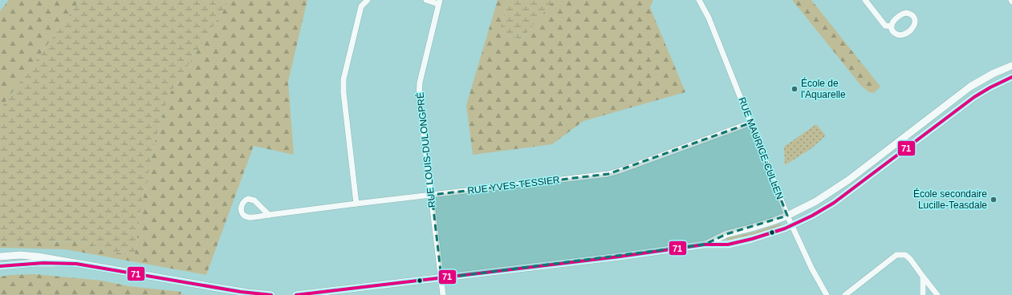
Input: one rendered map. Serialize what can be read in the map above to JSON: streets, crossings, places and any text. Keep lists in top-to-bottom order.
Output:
{
  "streets": {
    "street": ["RUE MAURICE-CULLEN", "RUE LOUIS-DULONGPRÉ", "RUE YVES-TESSIER"]
  },
  "crossings": [
    ["RUE MAURICE-CULLEN", "RUE YVES-TESSIER"],
    ["RUE LOUIS-DULONGPRÉ", "RUE YVES-TESSIER"]
  ],
  "places": ["École de l'Aquarelle", "École secondaire Lucille-Teasdale"],
  "lines": ["transit line 71"]
}
